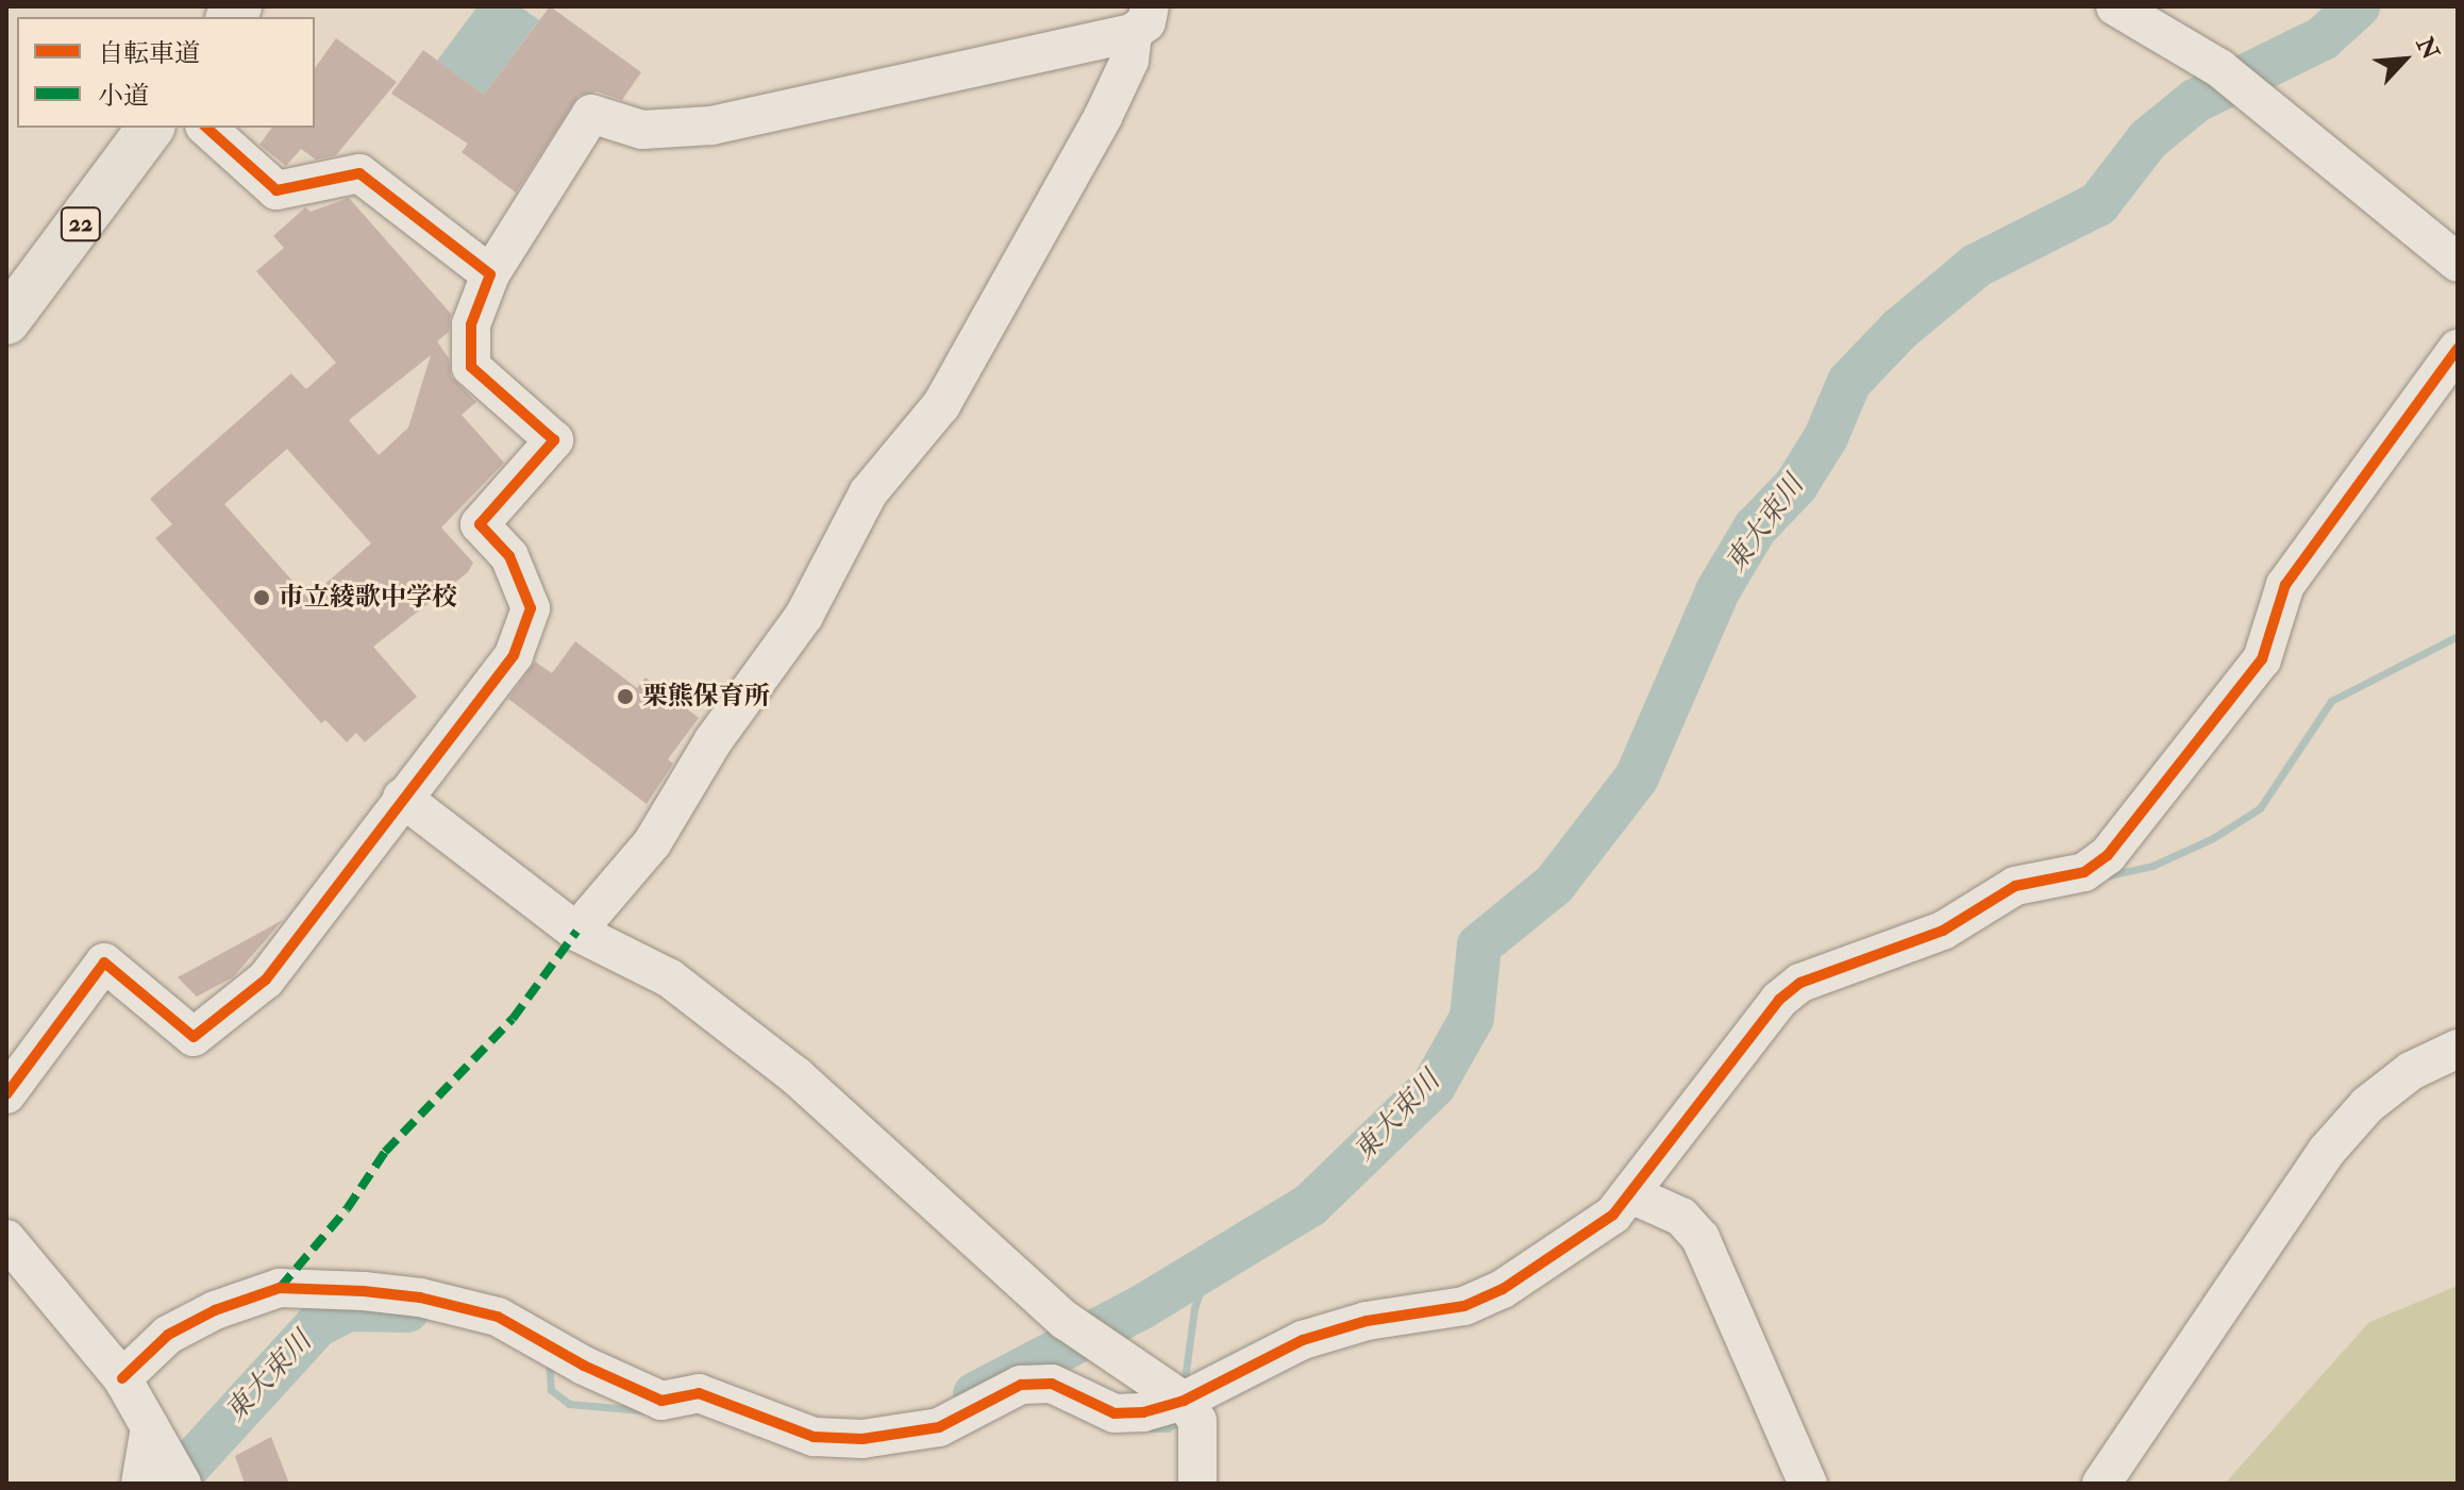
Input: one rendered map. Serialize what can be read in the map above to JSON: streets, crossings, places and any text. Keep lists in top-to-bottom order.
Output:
{
  "streets": {
    "main road": ["22"]
  },
  "water": ["東大束川"],
  "places": ["市立綾歌中学校", "栗熊保育所"],
  "legend": ["自転車道", "小道"],
  "north": "top right"
}
